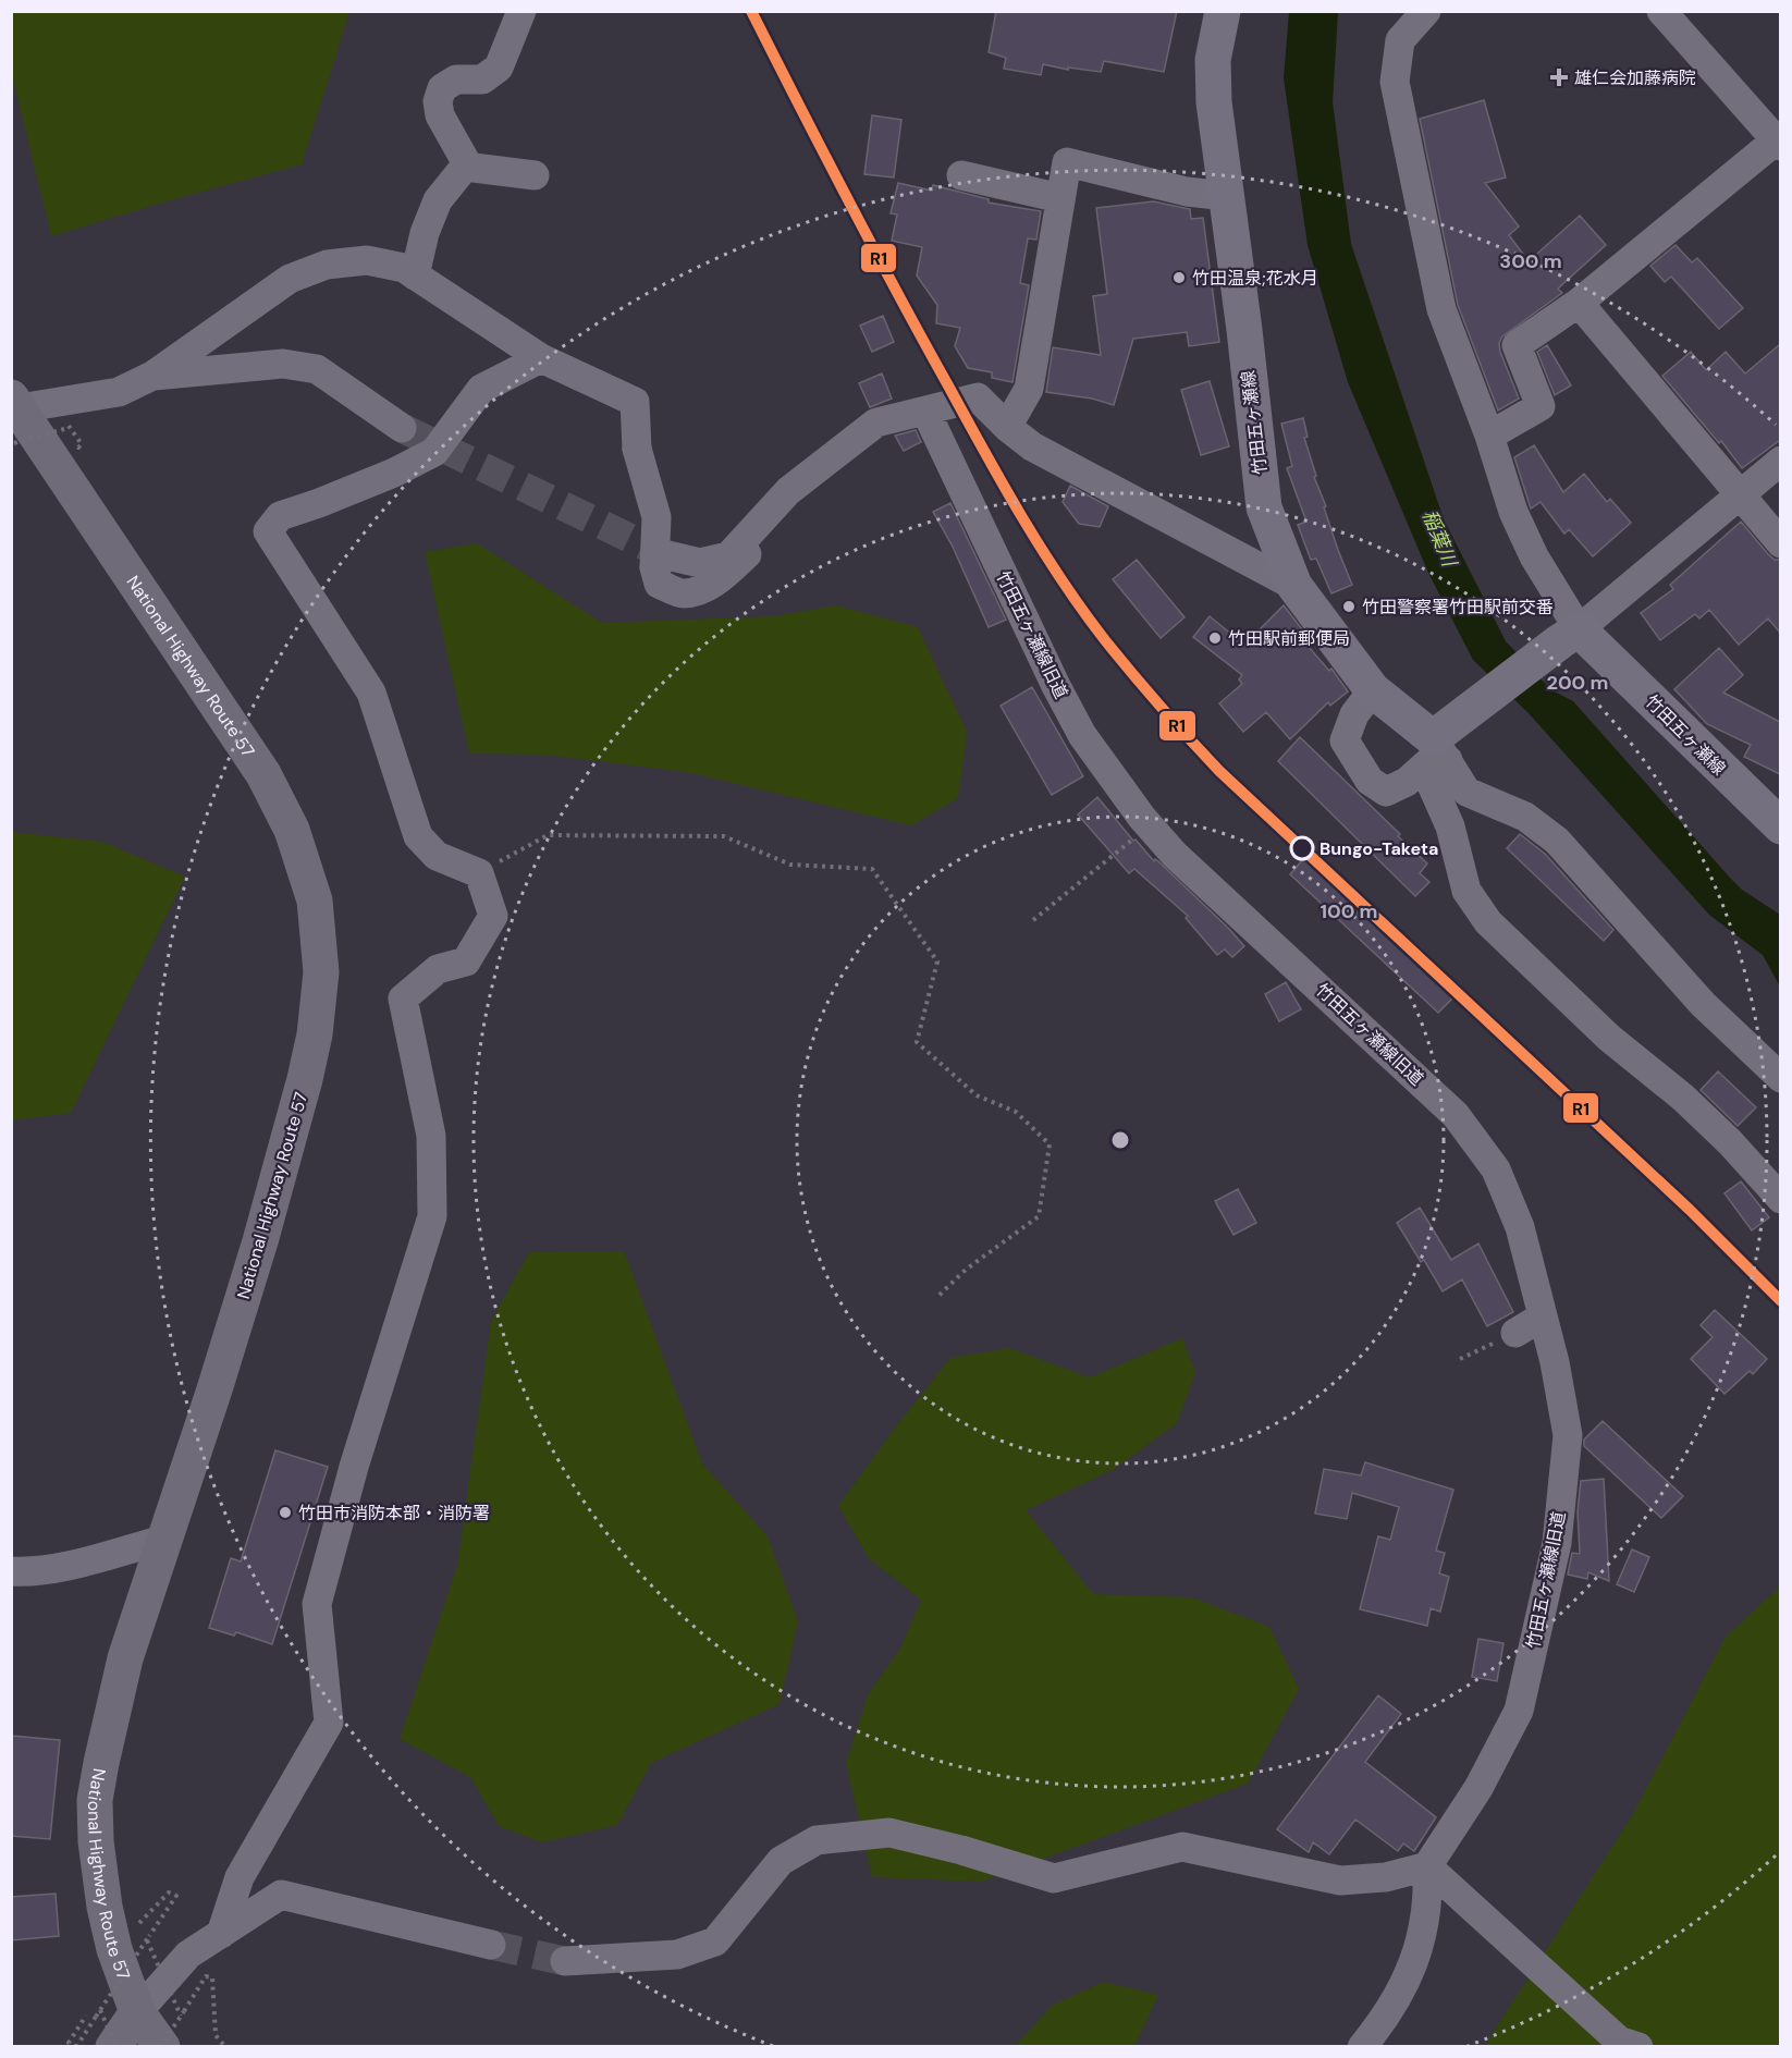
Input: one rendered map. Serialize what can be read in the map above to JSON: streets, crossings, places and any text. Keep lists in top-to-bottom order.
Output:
{
  "streets": {
    "highway": ["National Highway Route 57"],
    "main road": ["竹田五ヶ瀬線"],
    "street": ["竹田五ヶ瀬線旧道"]
  },
  "water": ["稲葉川"],
  "places": {
    "health": ["雄仁会加藤病院"],
    "other": [
      "竹田温泉;花水月",
      "竹田警察署竹田駅前交番",
      "竹田駅前郵便局",
      "Bungo-Taketa",
      "竹田市消防本部・消防署"
    ]
  },
  "lines": ["transit line R1"],
  "rings": ["300 m", "200 m", "100 m"]
}
